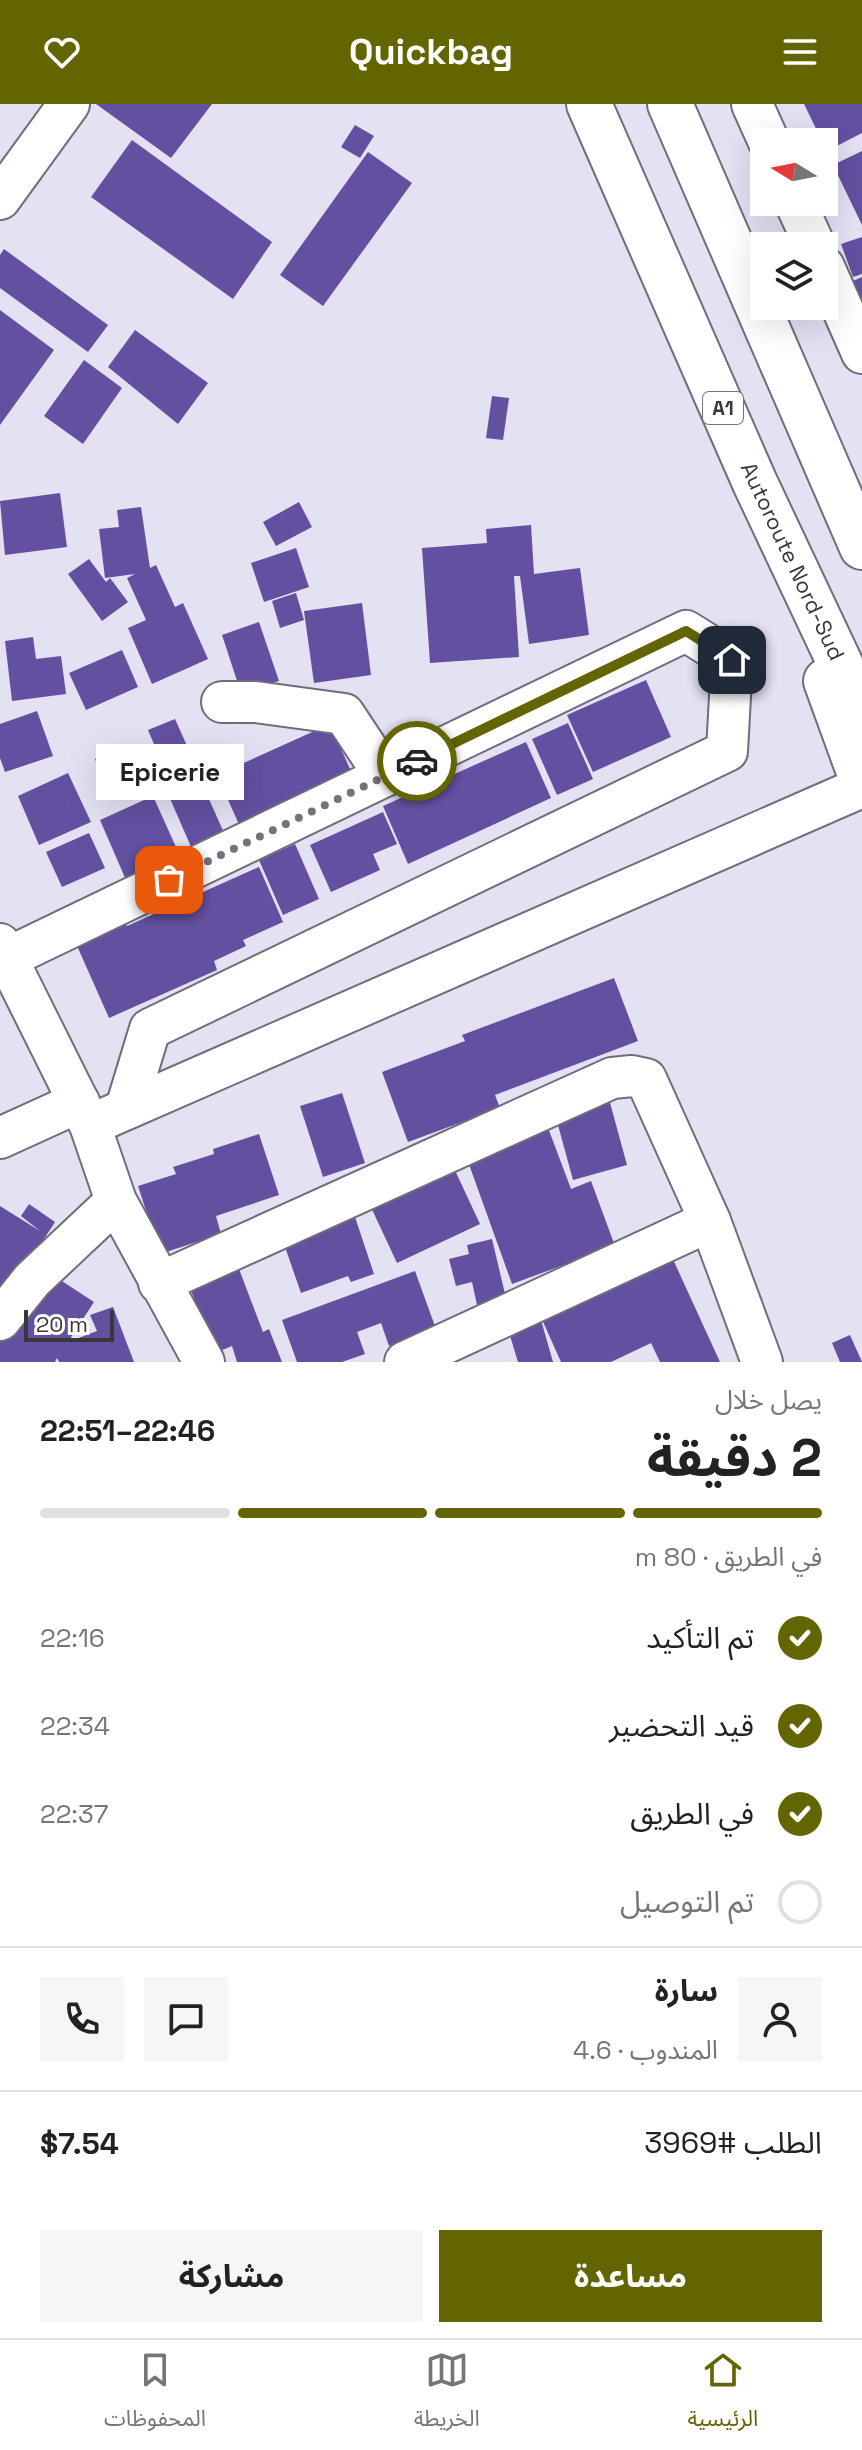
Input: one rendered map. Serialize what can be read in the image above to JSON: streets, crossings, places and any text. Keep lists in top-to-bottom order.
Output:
{
  "streets": {
    "highway": ["A1", "Autoroute Nord-Sud"]
  },
  "places": ["Epicerie"],
  "scale_bar": "20 m",
  "north": "left",
  "page": {
    "header": "Quickbag",
    "bubble": "Epicerie",
    "scale": "20 m",
    "heading": ["2 دقيقة", "يصل خلال", "22:46–22:51"],
    "panel": [
      "سارة",
      "المندوب · 4.6",
      "الطلب #3969",
      "$7.54"
    ],
    "bar": "في الطريق · 80 m",
    "list": [
      ["تم التأكيد", "22:16"],
      ["قيد التحضير", "22:34"],
      ["في الطريق", "22:37"],
      "تم التوصيل"
    ],
    "buttons": ["مساعدة", "مشاركة"],
    "tabs": ["الرئيسية", "الخريطة", "المحفوظات"]
  }
}
